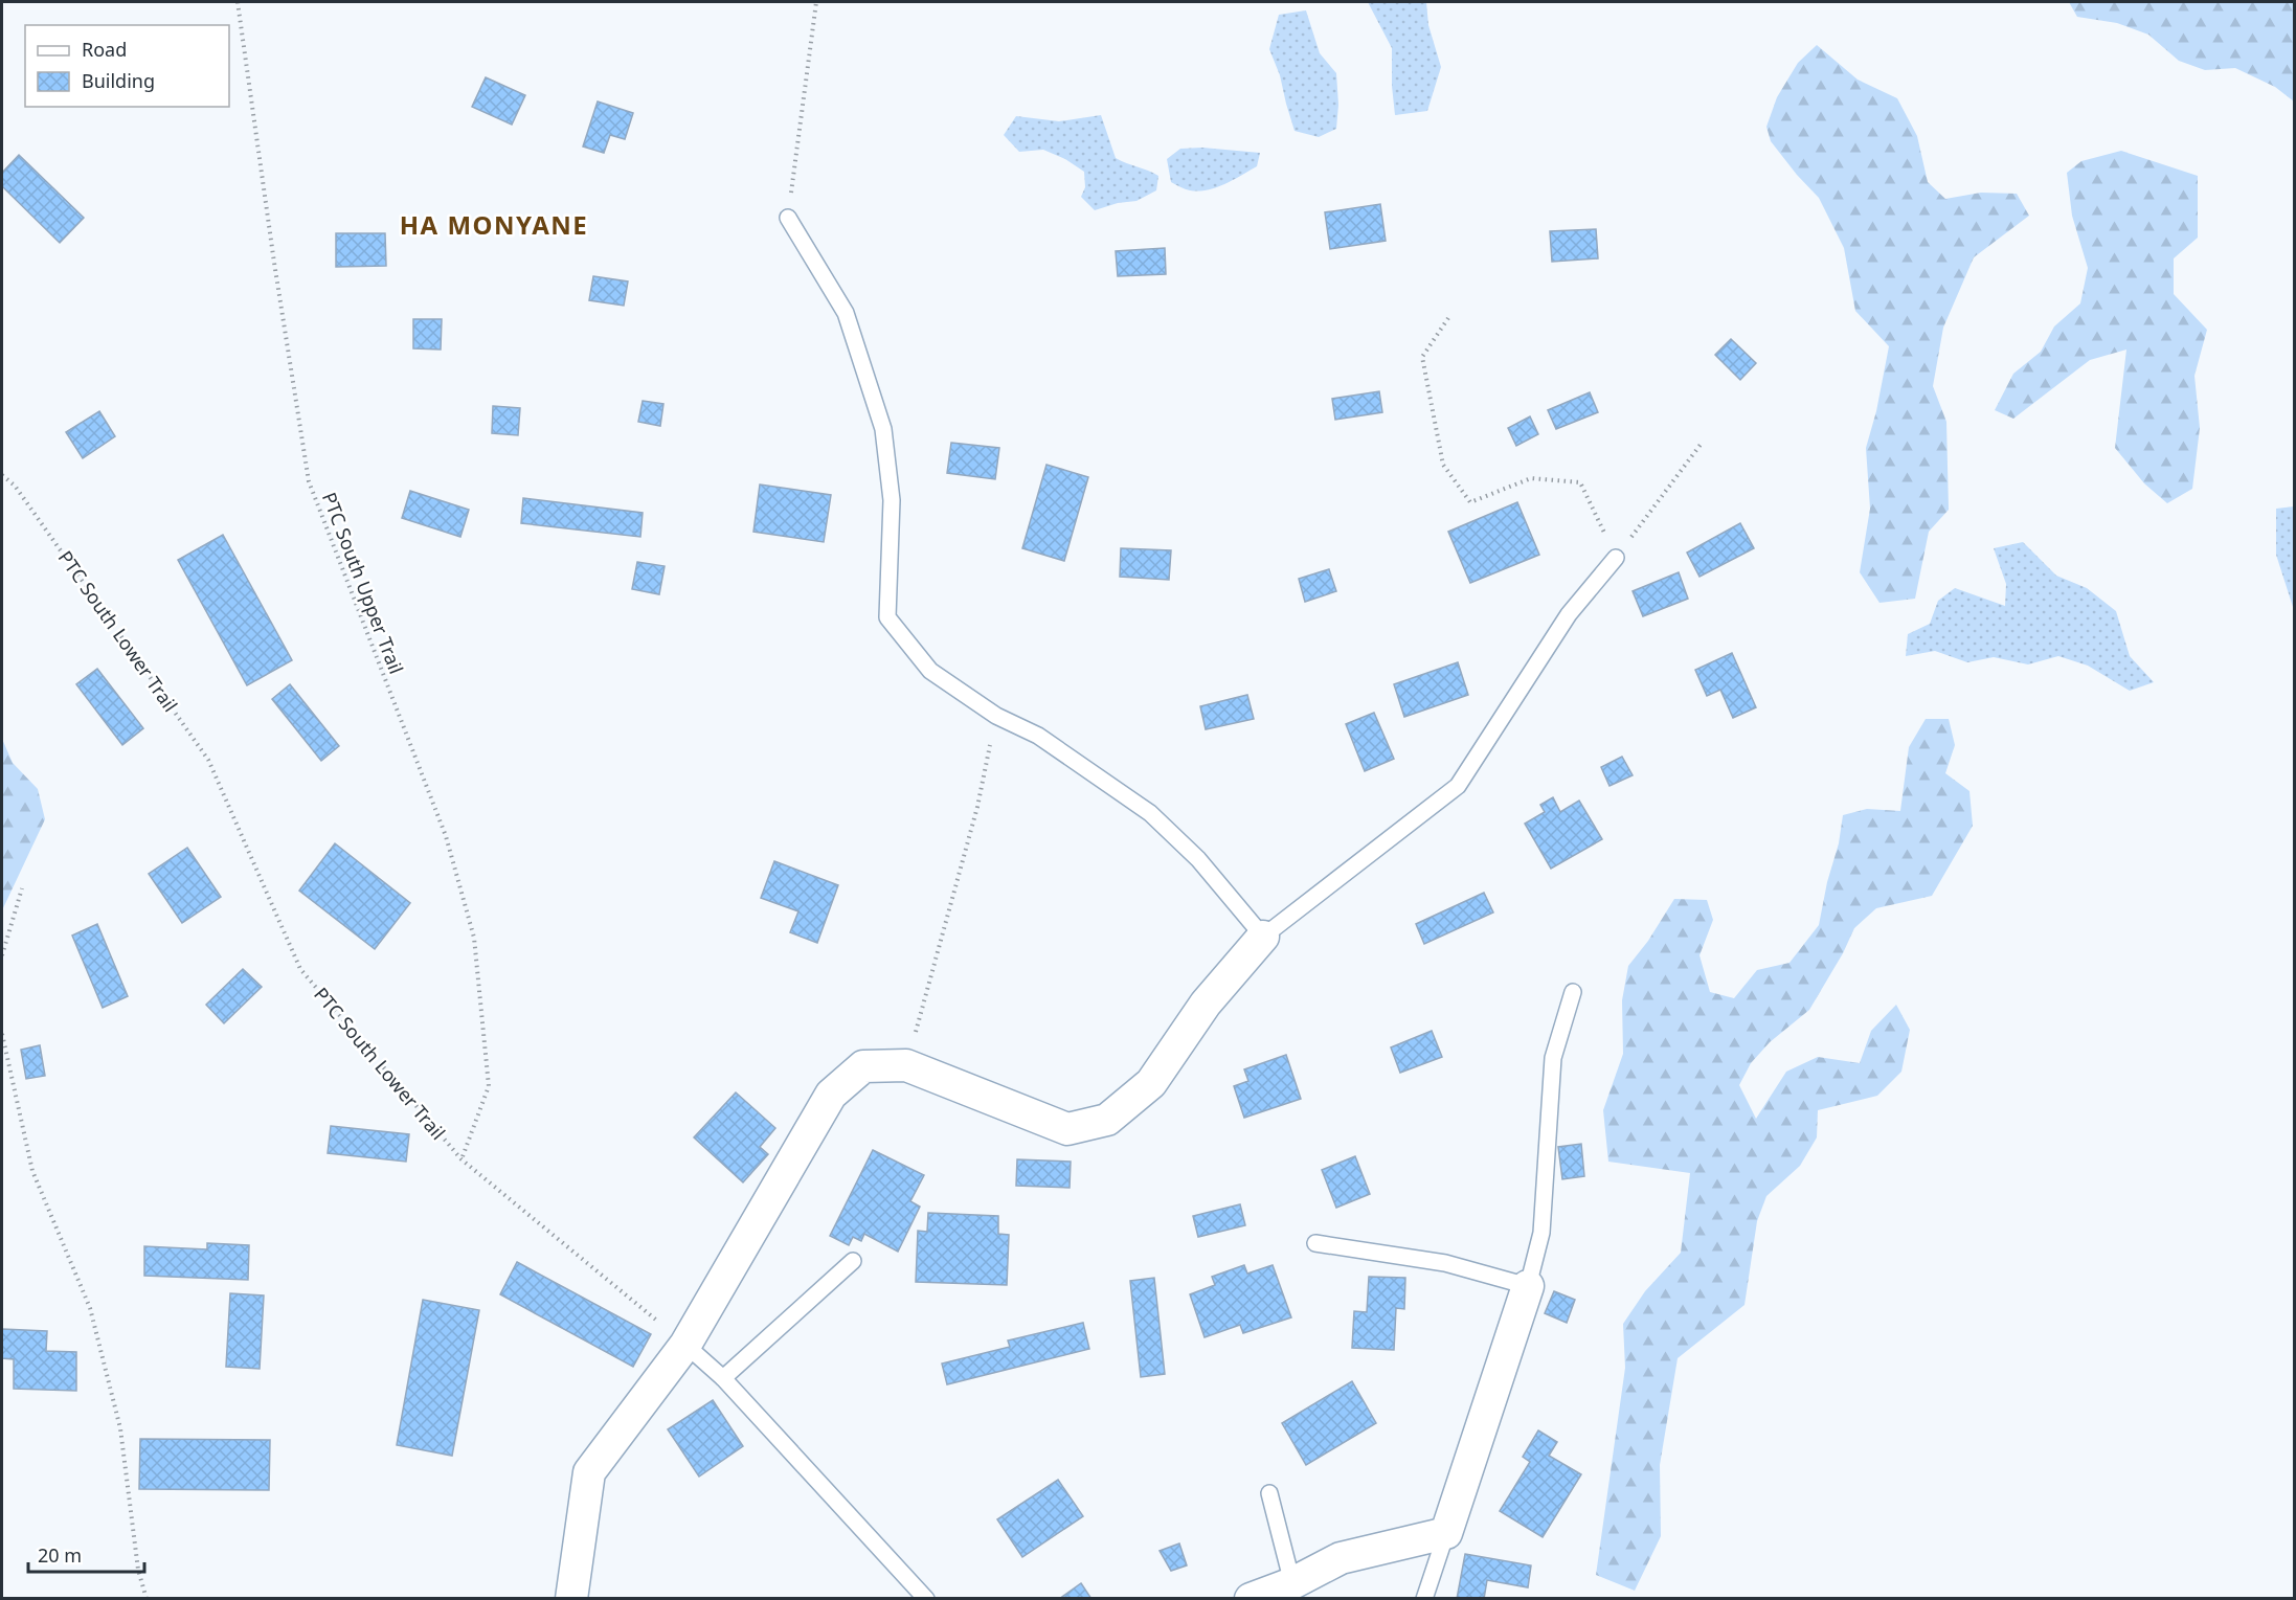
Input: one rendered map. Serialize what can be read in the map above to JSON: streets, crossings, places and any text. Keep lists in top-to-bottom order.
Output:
{
  "streets": {
    "path": ["PTC South Upper Trail", "PTC South Lower Trail"]
  },
  "crossings": [
    ["PTC South Upper Trail", "PTC South Lower Trail"]
  ],
  "districts": ["HA MONYANE"],
  "legend": ["Road", "Building"],
  "scale_bar": "20 m"
}
